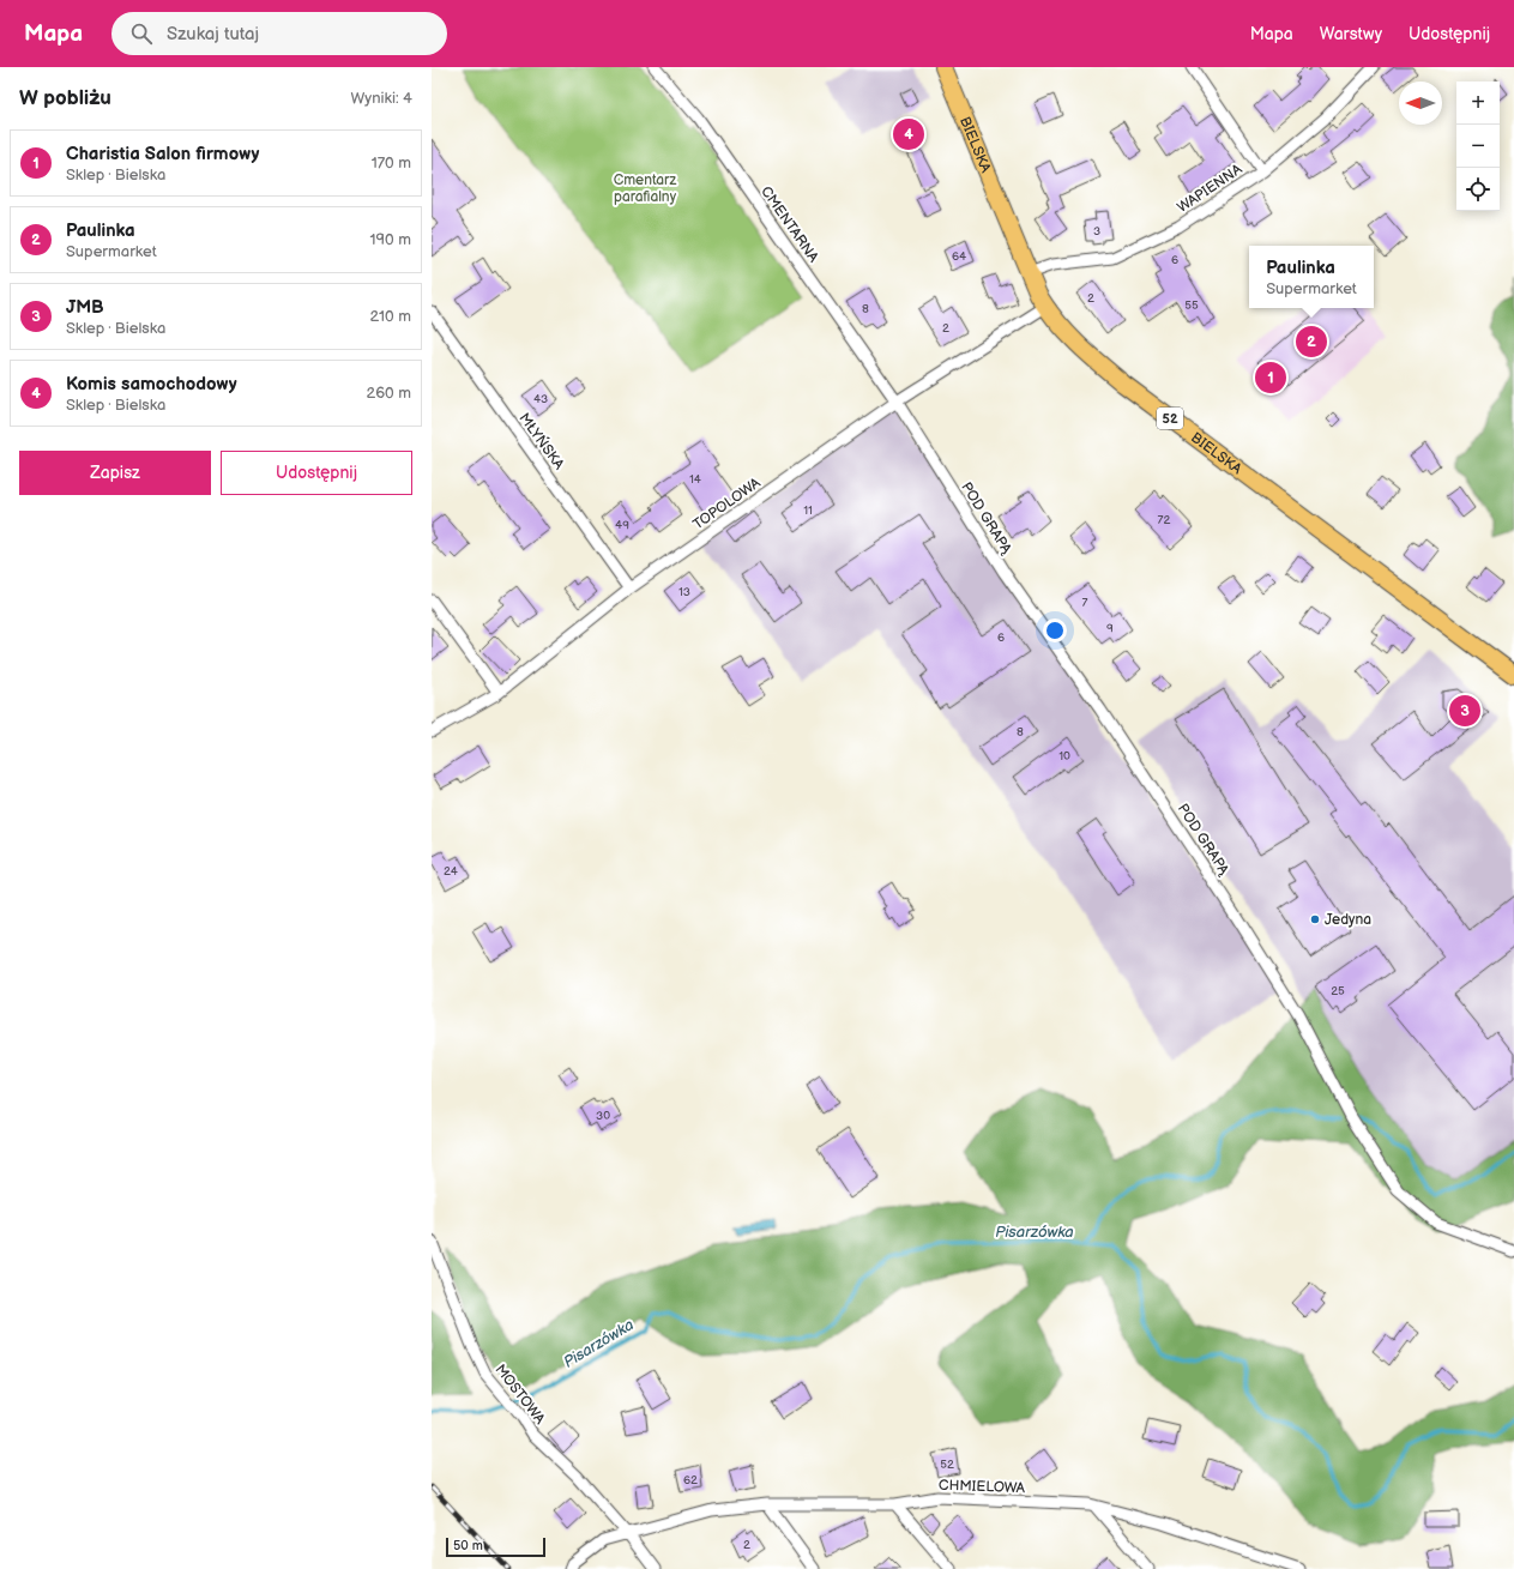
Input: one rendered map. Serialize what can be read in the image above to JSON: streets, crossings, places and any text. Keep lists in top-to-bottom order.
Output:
{
  "streets": {
    "main road": ["BIELSKA", "52"],
    "street": [
      "WAPIENNA",
      "CMENTARNA",
      "MŁYŃSKA",
      "TOPOLOWA",
      "POD GRAPĄ",
      "MOSTOWA",
      "CHMIELOWA"
    ]
  },
  "crossings": [
    ["BIELSKA", "WAPIENNA"],
    ["BIELSKA", "TOPOLOWA"],
    ["CMENTARNA", "TOPOLOWA"],
    ["CMENTARNA", "POD GRAPĄ"],
    ["MŁYŃSKA", "TOPOLOWA"],
    ["TOPOLOWA", "POD GRAPĄ"],
    ["MOSTOWA", "CHMIELOWA"]
  ],
  "water": ["Pisarzówka"],
  "parks": ["Cmentarz parafialny"],
  "places": ["Jedyna"],
  "house_numbers": [
    "3",
    "64",
    "6",
    "2",
    "55",
    "8",
    "2",
    "43",
    "14",
    "11",
    "72",
    "49",
    "13",
    "7",
    "9",
    "6",
    "8",
    "10",
    "24",
    "25",
    "30",
    "52",
    "62",
    "2"
  ],
  "scale_bar": "50 m",
  "north": "left",
  "page": {
    "header": "Mapa",
    "search": "Szukaj tutaj",
    "nav": ["Mapa", "Warstwy", "Udostępnij"],
    "heading": ["W pobliżu", "Wyniki: 4"],
    "map_buttons": ["+", "−"],
    "pins": [
      "4",
      "2",
      "1",
      "3"
    ],
    "list": [
      {
        "mark": "1",
        "name": "Charistia Salon firmowy",
        "note": "Sklep · Bielska",
        "value": "170 m"
      },
      {
        "mark": "2",
        "name": "Paulinka",
        "note": "Supermarket",
        "value": "190 m"
      },
      {
        "mark": "3",
        "name": "JMB",
        "note": "Sklep · Bielska",
        "value": "210 m"
      },
      {
        "mark": "4",
        "name": "Komis samochodowy",
        "note": "Sklep · Bielska",
        "value": "260 m"
      }
    ],
    "popup": ["Paulinka", "Supermarket"],
    "buttons": ["Zapisz", "Udostępnij"],
    "scale": "50 m"
  }
}
